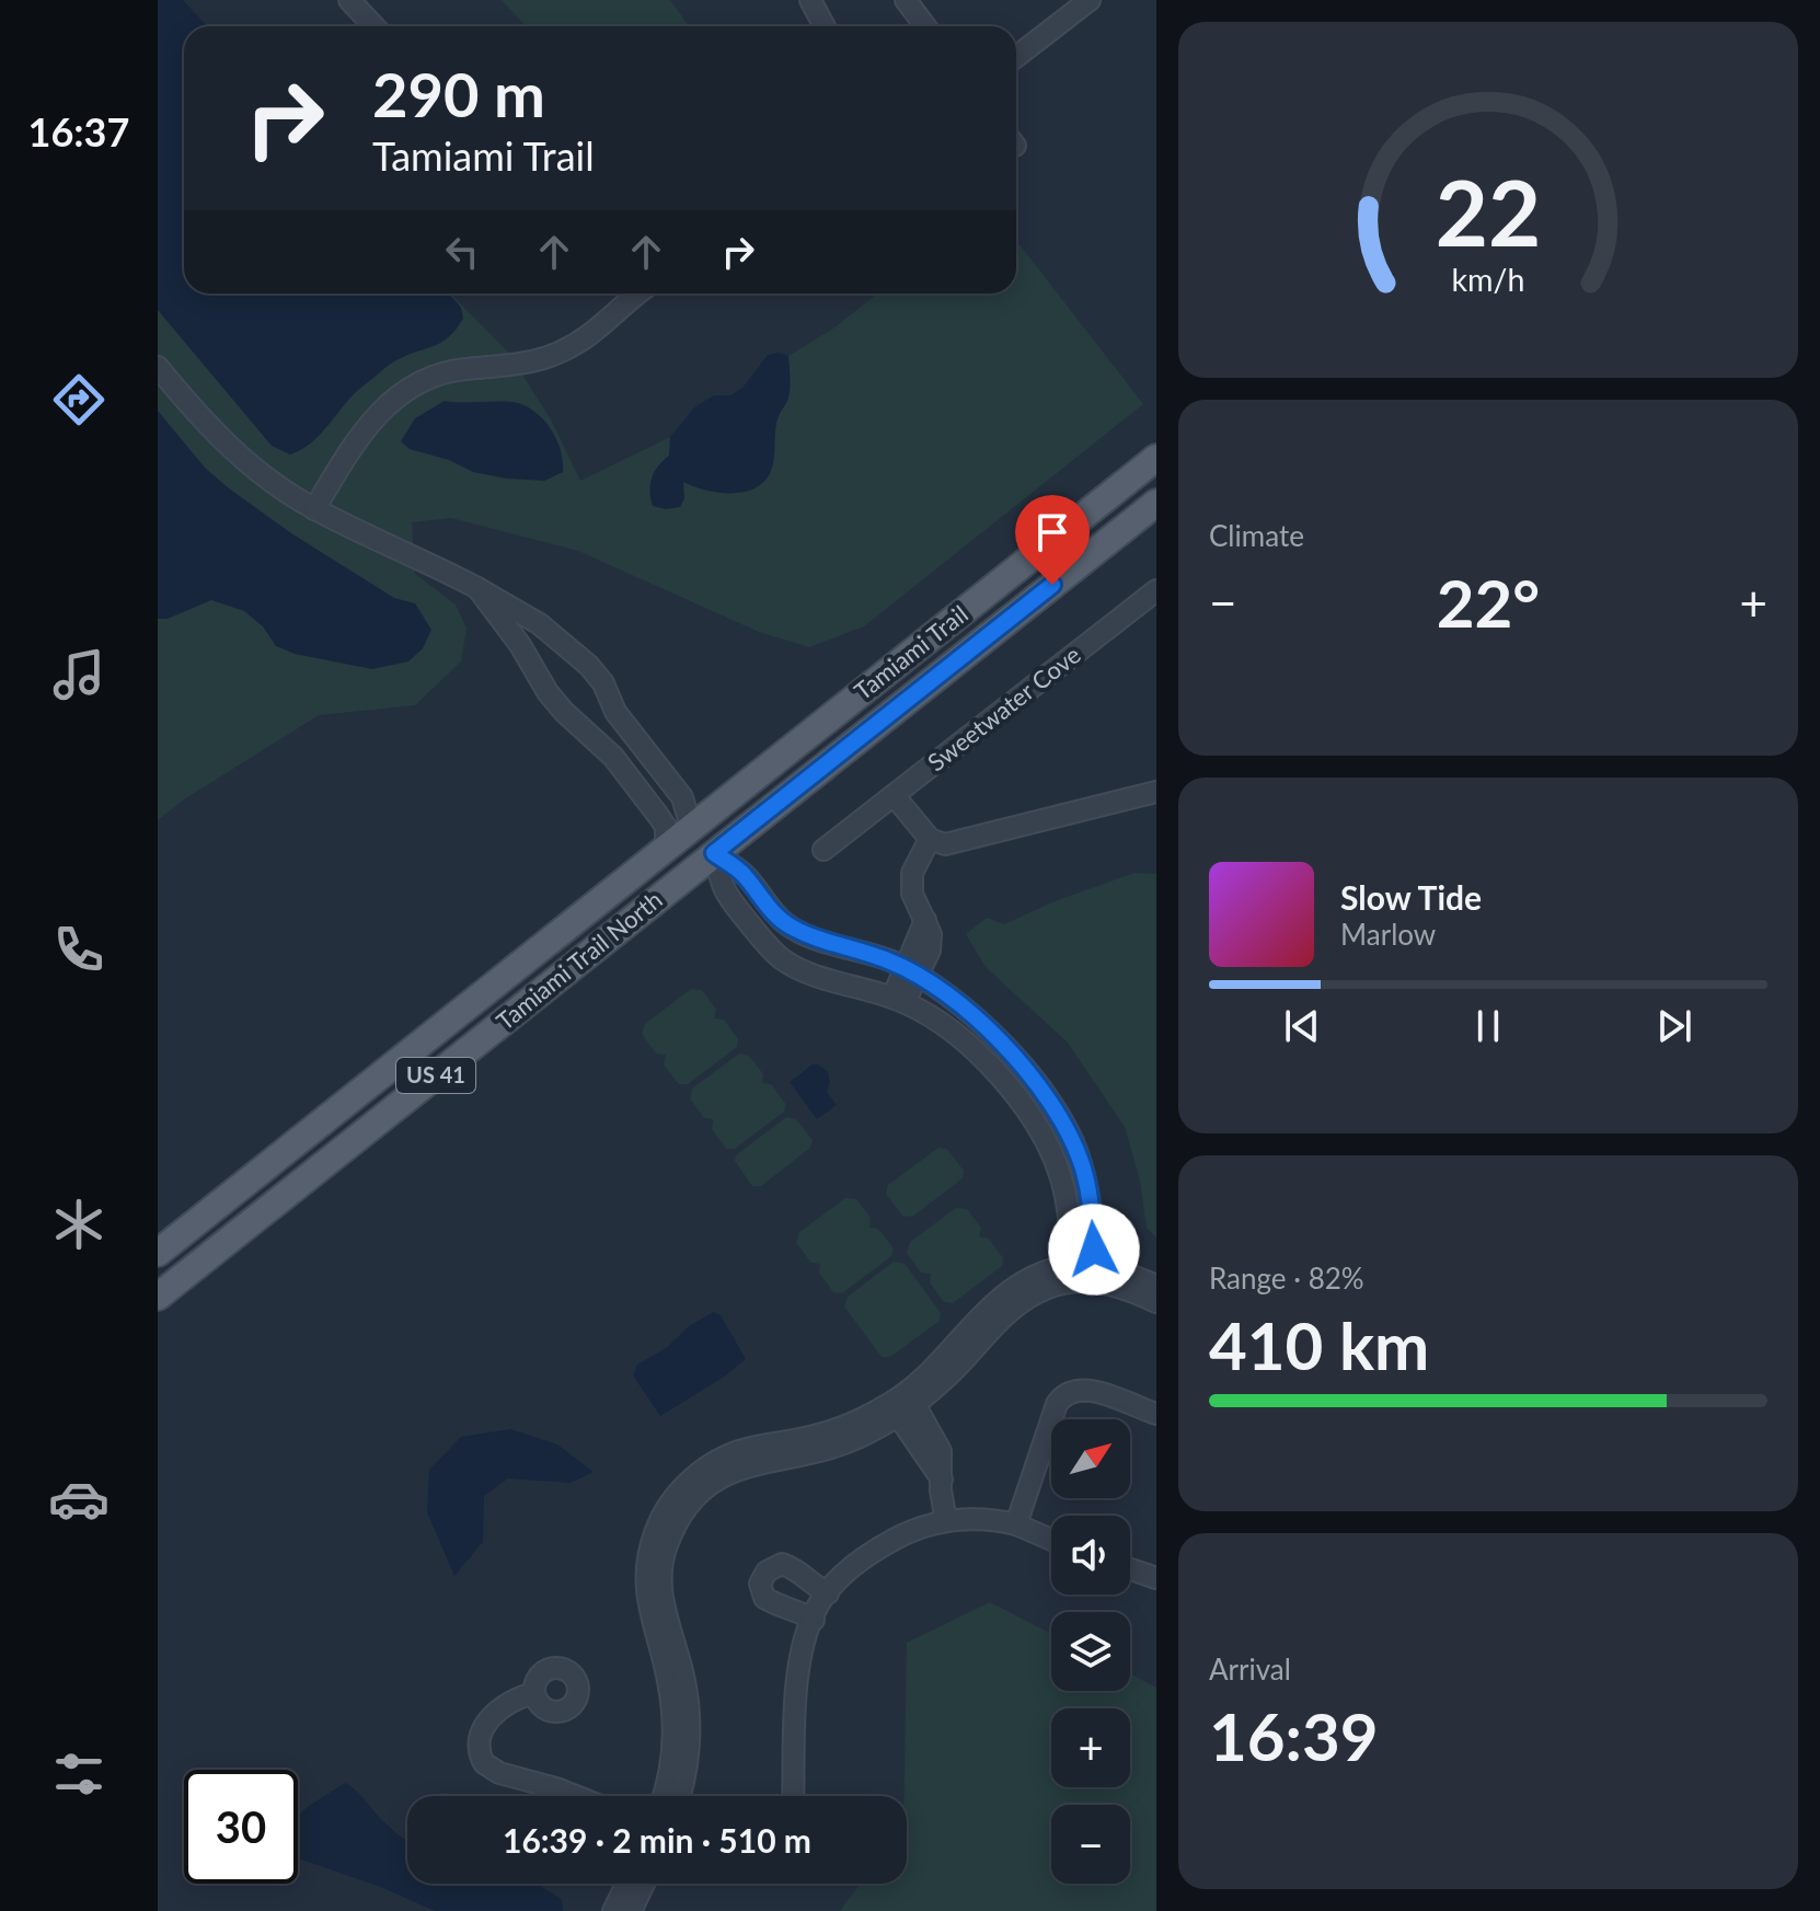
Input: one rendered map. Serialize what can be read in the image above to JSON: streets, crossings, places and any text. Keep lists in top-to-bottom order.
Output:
{
  "streets": {
    "main road": ["Tamiami Trail", "Tamiami Trail North", "US 41"],
    "street": ["Sweetwater Cove"]
  },
  "crossings": [
    ["Tamiami Trail", "Tamiami Trail North"]
  ],
  "north": "top right",
  "page": {
    "tabs": "16:37",
    "turn": ["290 m", "Tamiami Trail"],
    "tile": [
      "Climate",
      ["Range · 82%", "410 km"],
      ["Arrival", "16:39"]
    ],
    "heat": ["−", "22°", "+"],
    "song": ["Slow Tide", "Marlow"],
    "map_buttons": ["+", "−"],
    "limit": "30",
    "trip": "16:39 · 2 min · 510 m",
    "gauge": ["22", "km/h"]
  }
}
